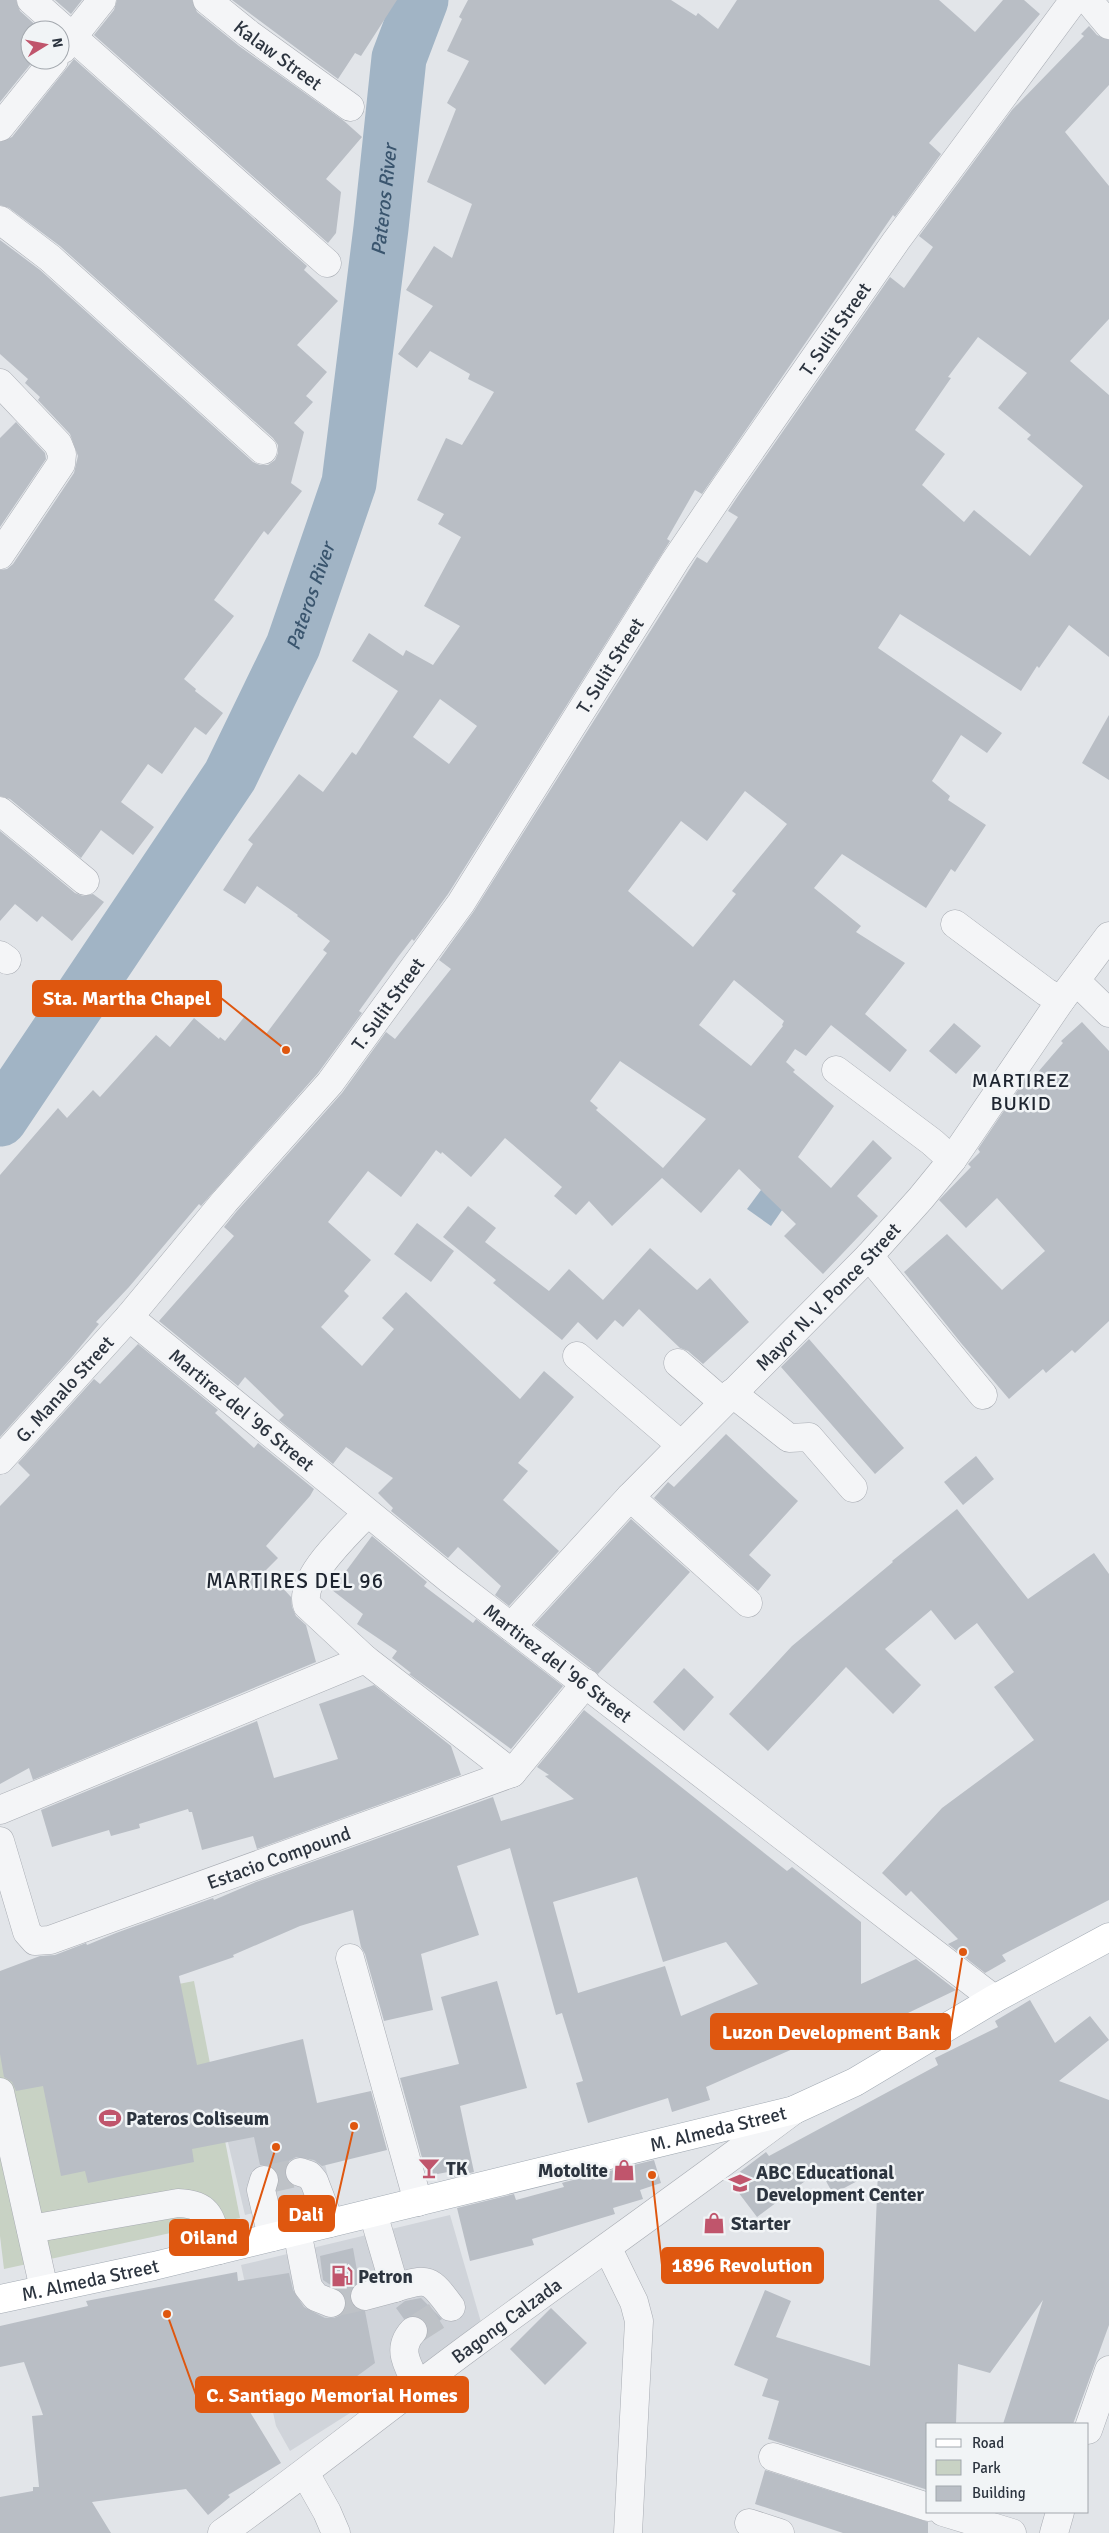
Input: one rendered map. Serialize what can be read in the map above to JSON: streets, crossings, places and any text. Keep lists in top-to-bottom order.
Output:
{
  "streets": {
    "main road": ["M. Almeda Street"],
    "street": [
      "Kalaw Street",
      "T. Sulit Street",
      "Mayor N. V. Ponce Street",
      "G. Manalo Street",
      "Martirez del '96 Street",
      "Estacio Compound",
      "Bagong Calzada"
    ]
  },
  "crossings": [
    ["T. Sulit Street", "G. Manalo Street"],
    ["T. Sulit Street", "Martirez del '96 Street"],
    ["Mayor N. V. Ponce Street", "Martirez del '96 Street"],
    ["G. Manalo Street", "Martirez del '96 Street"],
    ["Martirez del '96 Street", "M. Almeda Street"],
    ["M. Almeda Street", "Bagong Calzada"]
  ],
  "districts": ["MARTIREZ BUKID", "MARTIRES DEL 96"],
  "water": ["Pateros River"],
  "places": {
    "other": [
      "Sta. Martha Chapel",
      "Luzon Development Bank",
      "Dali",
      "Oiland",
      "1896 Revolution",
      "C. Santiago Memorial Homes"
    ],
    "sports": ["Pateros Coliseum"],
    "bar": ["TK"],
    "shop": ["Motolite", "Starter"],
    "school or university": ["ABC Educational Development Center"],
    "fuel station": ["Petron"]
  },
  "legend": ["Road", "Park", "Building"],
  "north": "right"
}
